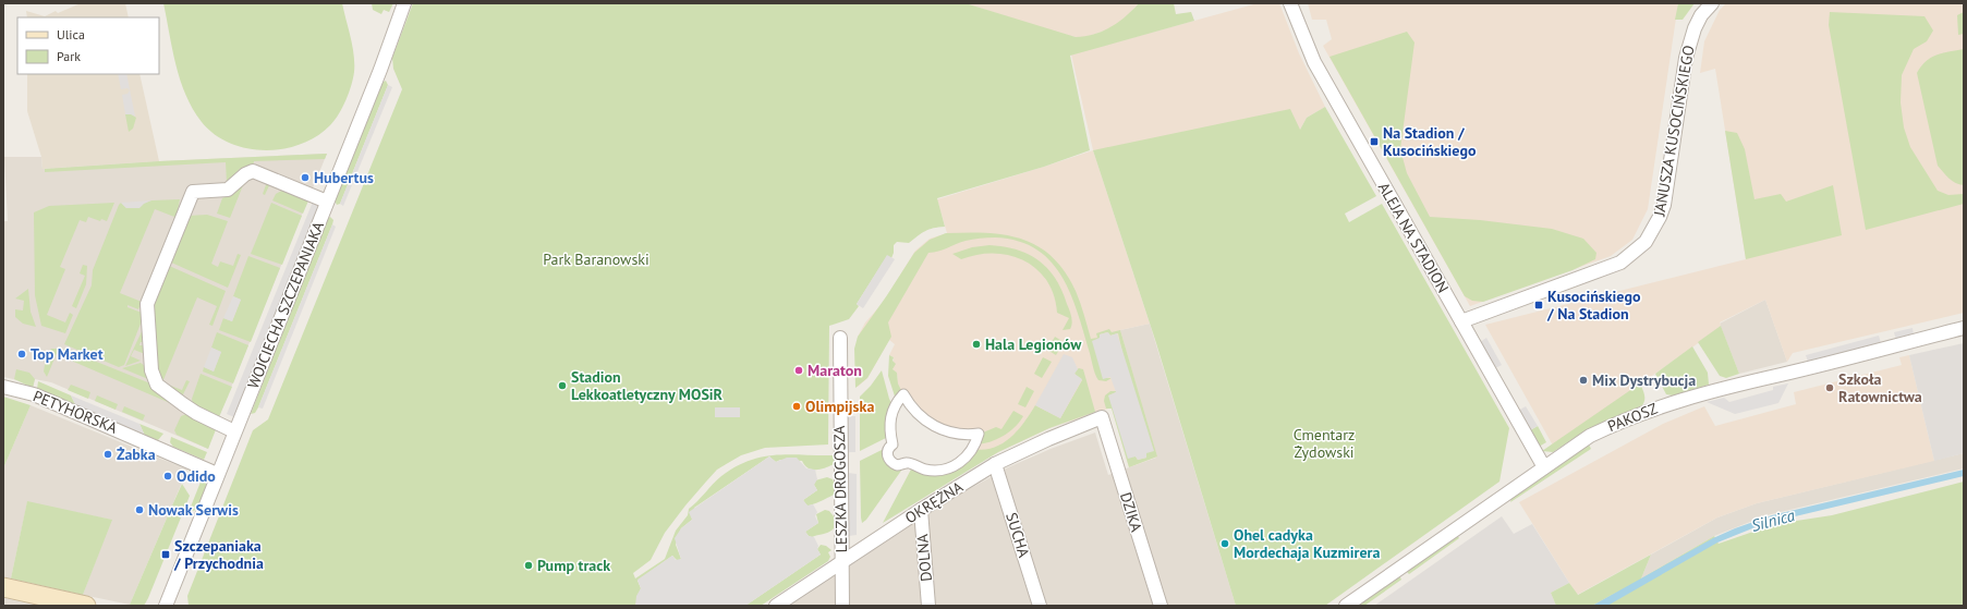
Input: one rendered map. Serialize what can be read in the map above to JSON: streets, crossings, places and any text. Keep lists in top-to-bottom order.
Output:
{
  "streets": {
    "street": [
      "JANUSZA KUSOCIŃSKIEGO",
      "ALEJA NA STADION",
      "WOJCIECHA SZCZEPANIAKA",
      "PETYHORSKA",
      "PAKOSZ",
      "LESZKA DROGOSZA",
      "OKRĘŻNA",
      "DZIKA",
      "SUCHA",
      "DOLNA"
    ]
  },
  "crossings": [
    ["JANUSZA KUSOCIŃSKIEGO", "ALEJA NA STADION"],
    ["ALEJA NA STADION", "PAKOSZ"],
    ["WOJCIECHA SZCZEPANIAKA", "PETYHORSKA"],
    ["LESZKA DROGOSZA", "OKRĘŻNA"],
    ["OKRĘŻNA", "DZIKA"],
    ["OKRĘŻNA", "SUCHA"],
    ["OKRĘŻNA", "DOLNA"]
  ],
  "water": ["Silnica"],
  "parks": ["Park Baranowski", "Cmentarz Żydowski"],
  "places": {
    "transit": ["Na Stadion / Kusocińskiego", "Kusocińskiego / Na Stadion", "Szczepaniaka / Przychodnia"],
    "other": [
      "Hubertus",
      "Hala Legionów",
      "Top Market",
      "Maraton",
      "Mix Dystrybucja",
      "Stadion Lekkoatletyczny MOSiR",
      "Szkoła Ratownictwa",
      "Olimpijska",
      "Żabka",
      "Odido",
      "Nowak Serwis",
      "Ohel cadyka Mordechaja Kuzmirera",
      "Pump track"
    ]
  },
  "legend": ["Ulica", "Park"]
}
